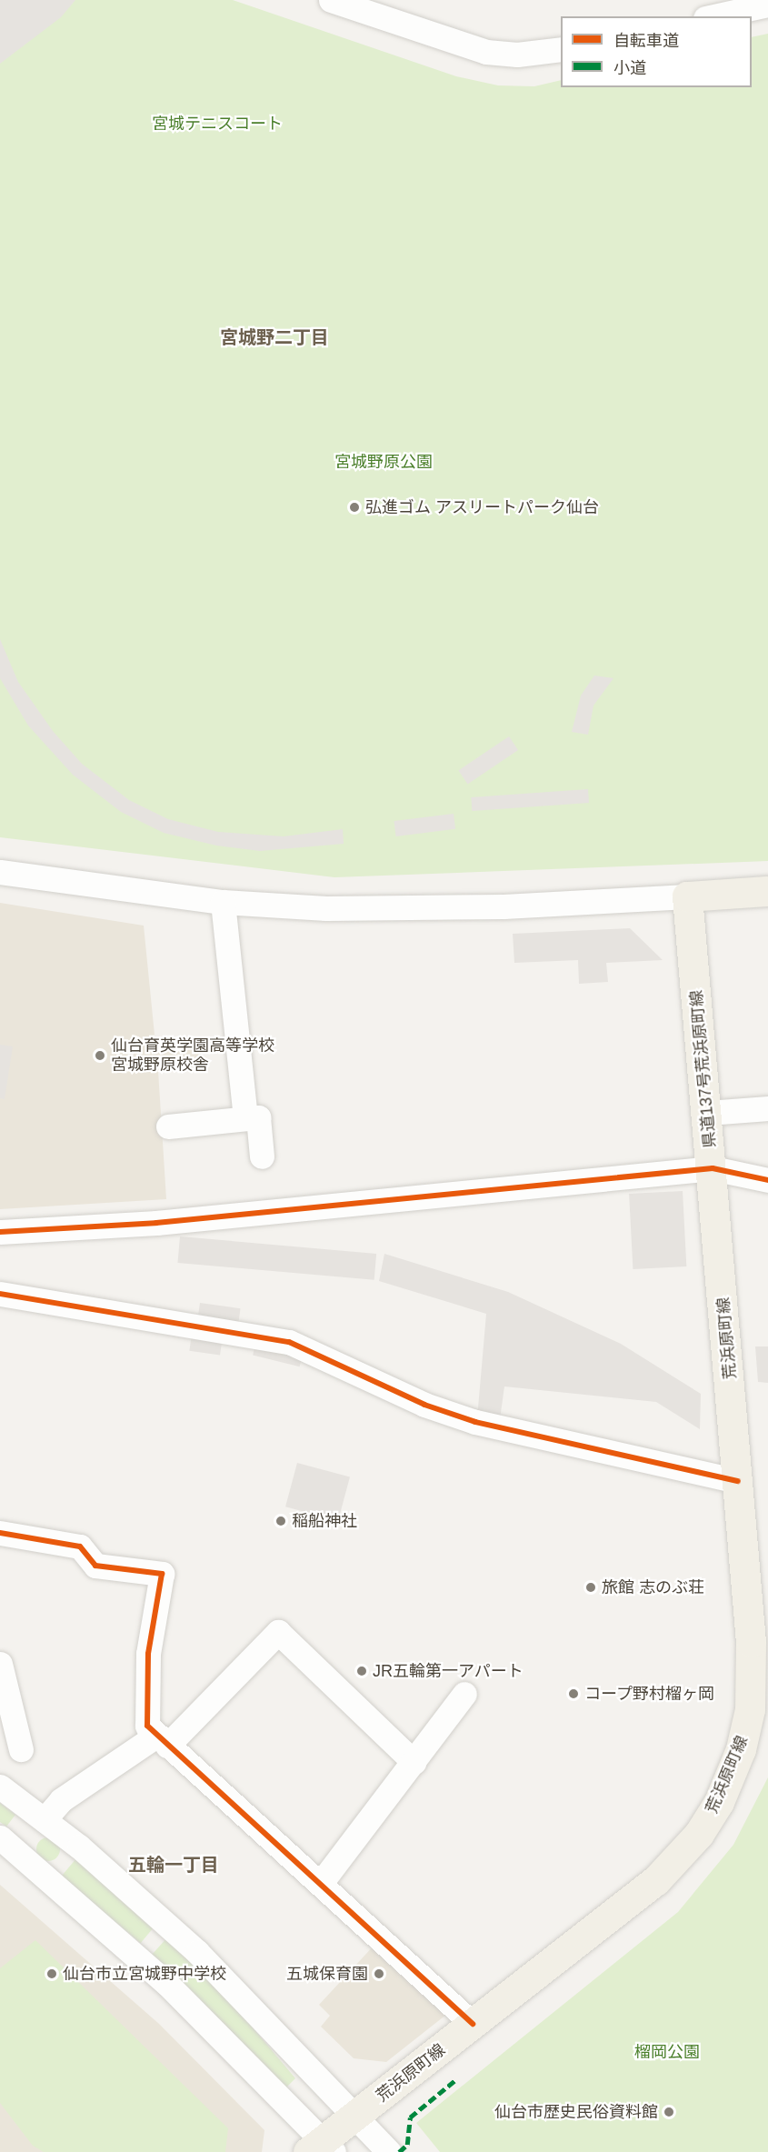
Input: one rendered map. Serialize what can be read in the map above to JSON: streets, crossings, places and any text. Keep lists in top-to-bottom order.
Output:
{
  "streets": {
    "main road": ["県道137号荒浜原町線", "荒浜原町線"]
  },
  "crossings": [
    ["県道137号荒浜原町線", "荒浜原町線"]
  ],
  "districts": ["宮城野二丁目", "五輪一丁目"],
  "parks": ["宮城テニスコート", "宮城野原公園", "榴岡公園"],
  "places": [
    "弘進ゴム アスリートパーク仙台",
    "仙台育英学園高等学校 宮城野原校舎",
    "稲船神社",
    "旅館 志のぶ荘",
    "JR五輪第一アパート",
    "コープ野村榴ヶ岡",
    "仙台市立宮城野中学校",
    "五城保育園",
    "仙台市歴史民俗資料館"
  ],
  "legend": ["自転車道", "小道"]
}
